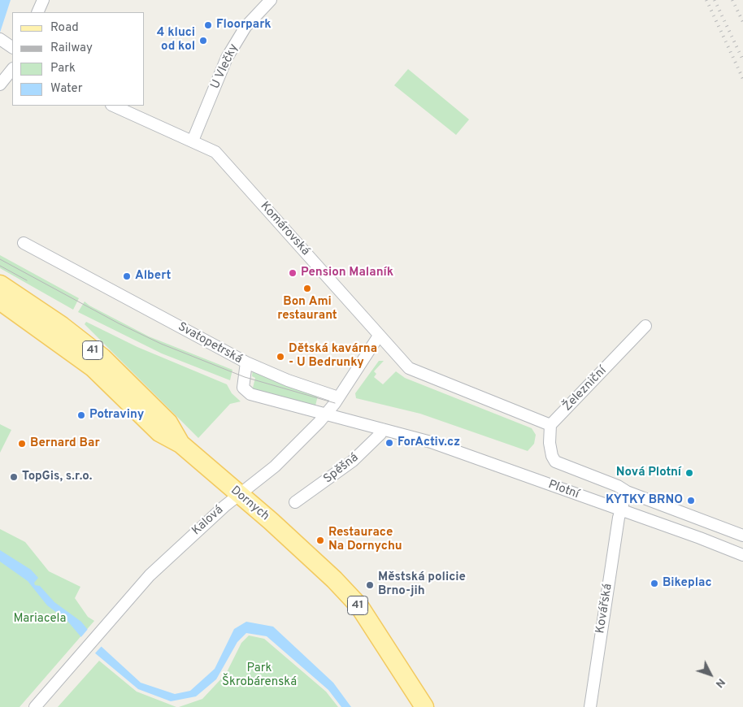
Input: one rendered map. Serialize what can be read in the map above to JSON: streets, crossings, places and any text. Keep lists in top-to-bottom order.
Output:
{
  "streets": {
    "main road": ["41", "Dornych"],
    "street": [
      "U Vlečky",
      "Komárovská",
      "Svatopetrská",
      "Železniční",
      "Spěšná",
      "Plotní",
      "Kalová",
      "Kovářská"
    ]
  },
  "crossings": [
    ["U Vlečky", "Komárovská"],
    ["Komárovská", "Železniční"],
    ["Komárovská", "Plotní"],
    ["Komárovská", "Kalová"],
    ["Svatopetrská", "Spěšná"],
    ["Svatopetrská", "Plotní"],
    ["Svatopetrská", "Kalová"],
    ["41", "Dornych"],
    ["Železniční", "Plotní"],
    ["Spěšná", "Plotní"],
    ["Plotní", "Kovářská"],
    ["Dornych", "Kalová"]
  ],
  "parks": ["Mariacela", "Park Škrobárenská"],
  "places": [
    "Floorpark",
    "4 kluci od kol",
    "Pension Malaník",
    "Albert",
    "Bon Ami restaurant",
    "Dětská kavárna - U Bedrunky",
    "Potraviny",
    "ForActiv.cz",
    "Bernard Bar",
    "Nová Plotní",
    "TopGis, s.r.o.",
    "KYTKY BRNO",
    "Restaurace Na Dornychu",
    "Bikeplac",
    "Městská policie Brno-jih"
  ],
  "legend": [
    "Road",
    "Railway",
    "Park",
    "Water"
  ],
  "north": "bottom right"
}
